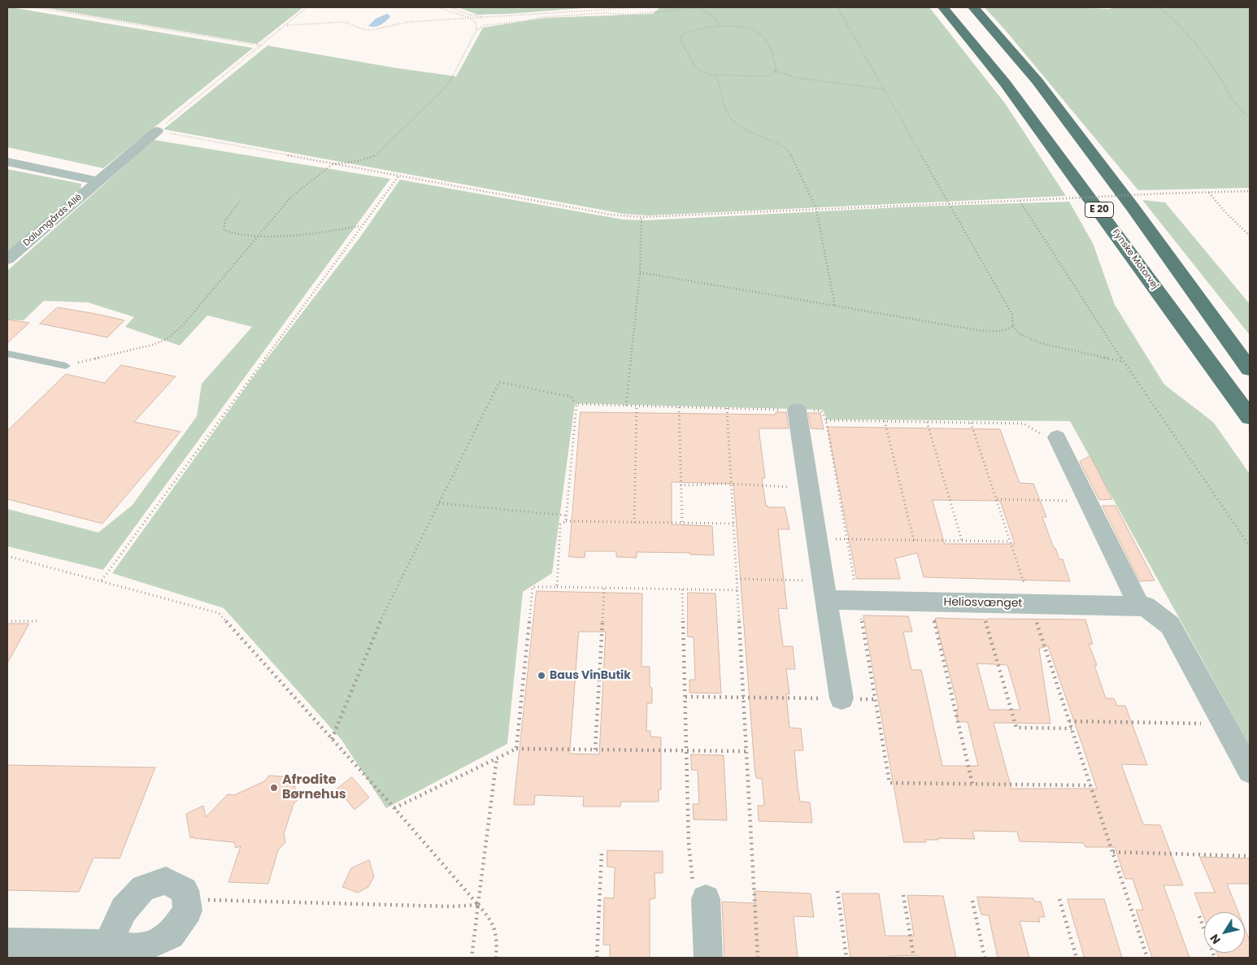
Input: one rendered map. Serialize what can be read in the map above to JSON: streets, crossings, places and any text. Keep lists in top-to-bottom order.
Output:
{
  "streets": {
    "highway": ["E 20", "Fynske Motorvej"],
    "street": ["Dalumgårds Allé", "Heliosvænget"]
  },
  "places": ["Baus VinButik", "Afrodite Børnehus"],
  "north": "bottom left"
}
